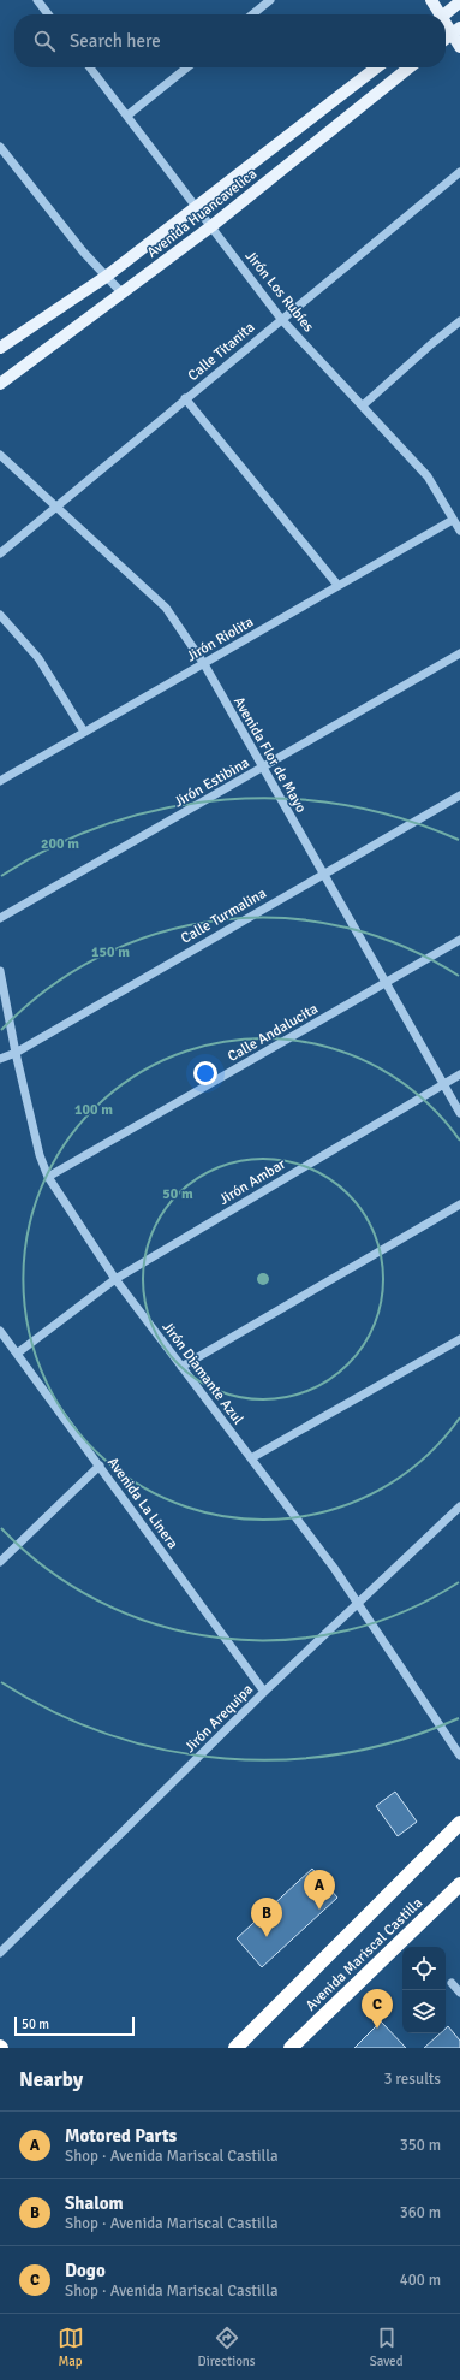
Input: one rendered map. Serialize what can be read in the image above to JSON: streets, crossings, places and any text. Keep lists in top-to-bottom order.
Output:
{
  "streets": {
    "highway": ["Avenida Mariscal Castilla"],
    "main road": ["Avenida Huancavelica"],
    "street": [
      "Jirón Los Rubíes",
      "Calle Titanita",
      "Jirón Riolita",
      "Avenida Flor de Mayo",
      "Jirón Estibina",
      "Calle Turmalina",
      "Calle Andalucita",
      "Jirón Ambar",
      "Jirón Diamante Azul",
      "Avenida La Linera",
      "Jirón Arequipa"
    ]
  },
  "crossings": [
    ["Avenida Huancavelica", "Jirón Los Rubíes"],
    ["Jirón Los Rubíes", "Calle Titanita"],
    ["Jirón Los Rubíes", "Jirón Riolita"],
    ["Calle Titanita", "Avenida Flor de Mayo"],
    ["Jirón Riolita", "Avenida Flor de Mayo"],
    ["Avenida Flor de Mayo", "Jirón Estibina"],
    ["Avenida Flor de Mayo", "Calle Turmalina"],
    ["Avenida Flor de Mayo", "Calle Andalucita"],
    ["Avenida Flor de Mayo", "Jirón Ambar"],
    ["Calle Turmalina", "Jirón Diamante Azul"],
    ["Calle Andalucita", "Jirón Diamante Azul"],
    ["Jirón Ambar", "Jirón Diamante Azul"],
    ["Jirón Ambar", "Avenida La Linera"],
    ["Jirón Diamante Azul", "Jirón Arequipa"],
    ["Avenida La Linera", "Jirón Arequipa"]
  ],
  "scale_bar": "50 m",
  "page": {
    "search": "Search here",
    "pins": ["A", "B", "C"],
    "scale": "50 m",
    "heading": ["Nearby", "3 results"],
    "list": [
      {
        "mark": "A",
        "name": "Motored Parts",
        "note": "Shop · Avenida Mariscal Castilla",
        "value": "350 m"
      },
      {
        "mark": "B",
        "name": "Shalom",
        "note": "Shop · Avenida Mariscal Castilla",
        "value": "360 m"
      },
      {
        "mark": "C",
        "name": "Dogo",
        "note": "Shop · Avenida Mariscal Castilla",
        "value": "400 m"
      }
    ],
    "nav": ["Map", "Directions", "Saved"]
  },
  "rings": [
    "200 m",
    "150 m",
    "100 m",
    "50 m"
  ]
}
